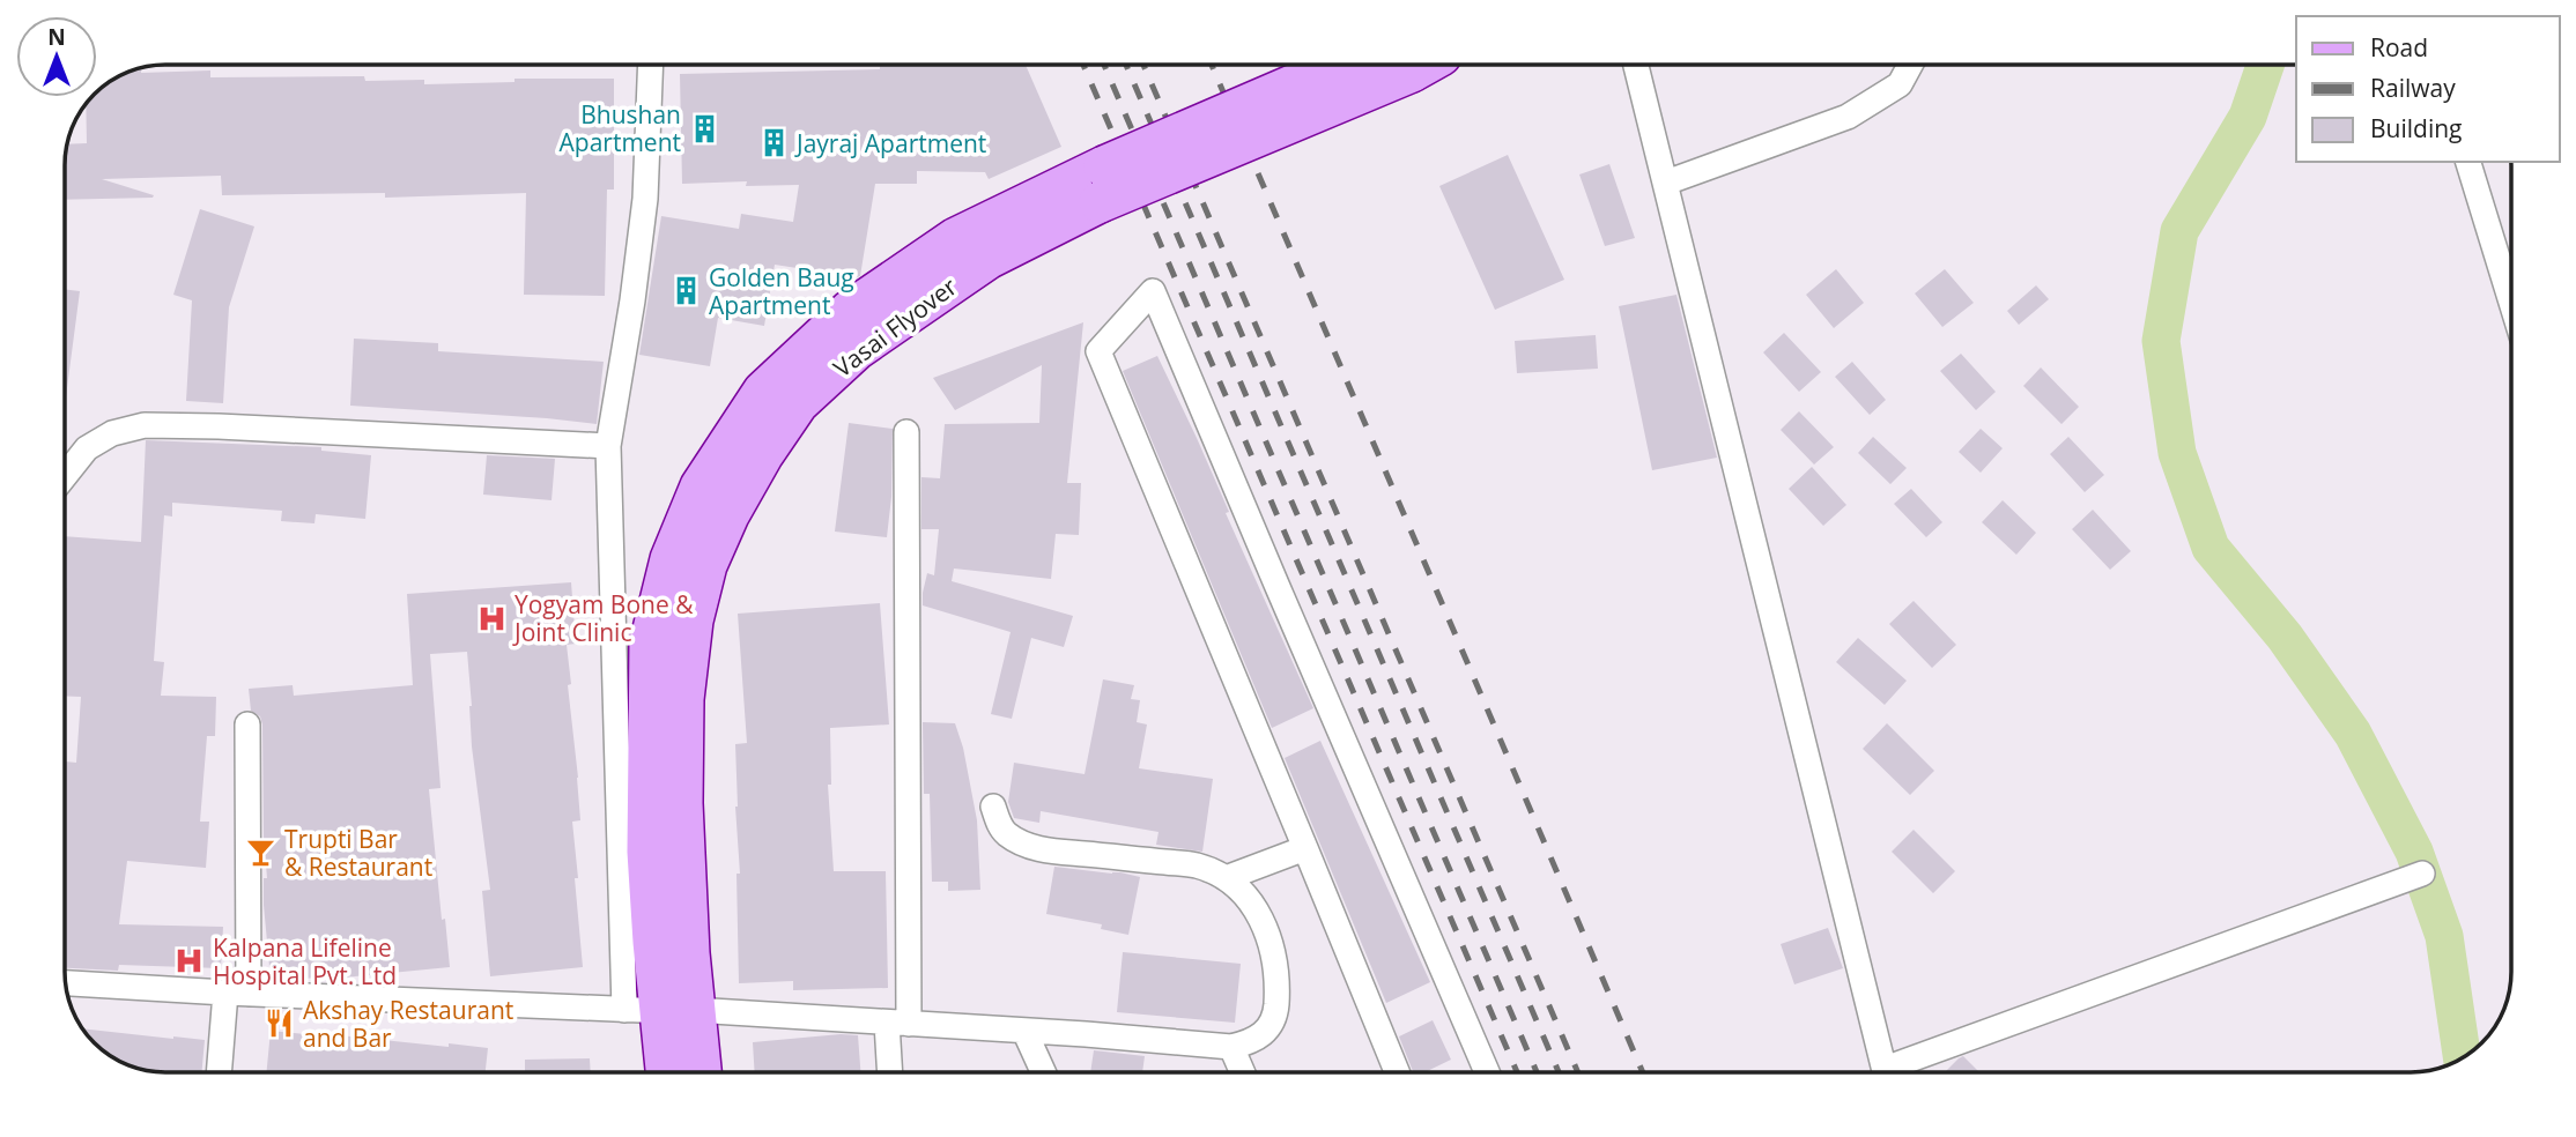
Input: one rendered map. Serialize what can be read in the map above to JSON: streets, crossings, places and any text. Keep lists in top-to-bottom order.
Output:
{
  "streets": {
    "main road": ["Vasai Flyover"]
  },
  "places": {
    "building": ["Bhushan Apartment", "Jayraj Apartment", "Golden Baug Apartment"],
    "hospital": ["Yogyam Bone & Joint Clinic", "Kalpana Lifeline Hospital Pvt. Ltd"],
    "bar": ["Trupti Bar & Restaurant"],
    "restaurant": ["Akshay Restaurant and Bar"]
  },
  "legend": ["Road", "Railway", "Building"],
  "north": "top"
}
